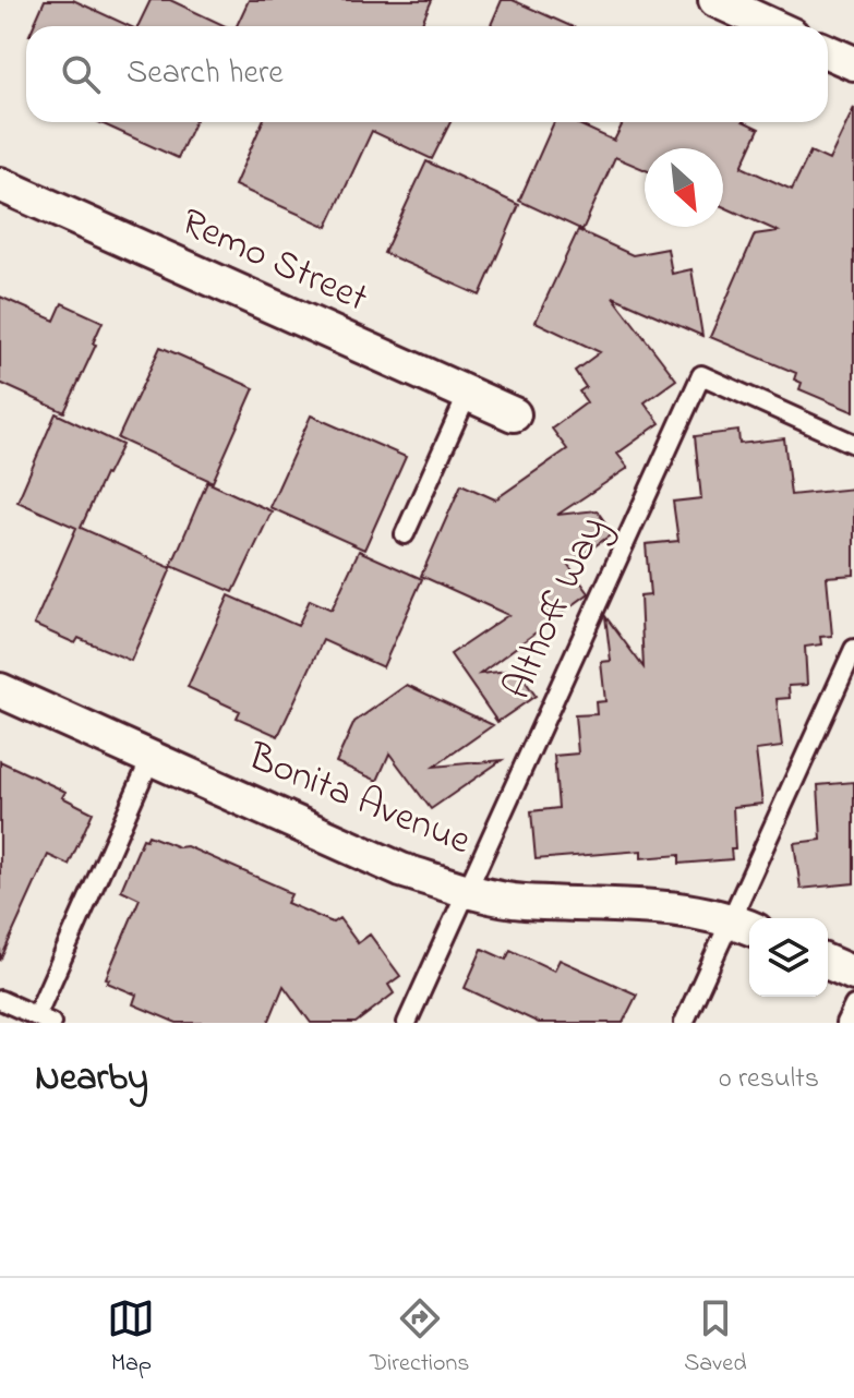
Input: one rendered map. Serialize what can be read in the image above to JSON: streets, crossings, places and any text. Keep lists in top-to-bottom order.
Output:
{
  "streets": {
    "street": ["Remo Street", "Bonita Avenue"],
    "lane": ["Althoff Way"]
  },
  "crossings": [
    ["Althoff Way", "Bonita Avenue"]
  ],
  "north": "bottom right",
  "page": {
    "search": "Search here",
    "heading": ["Nearby", "0 results"],
    "nav": ["Map", "Directions", "Saved"]
  }
}
